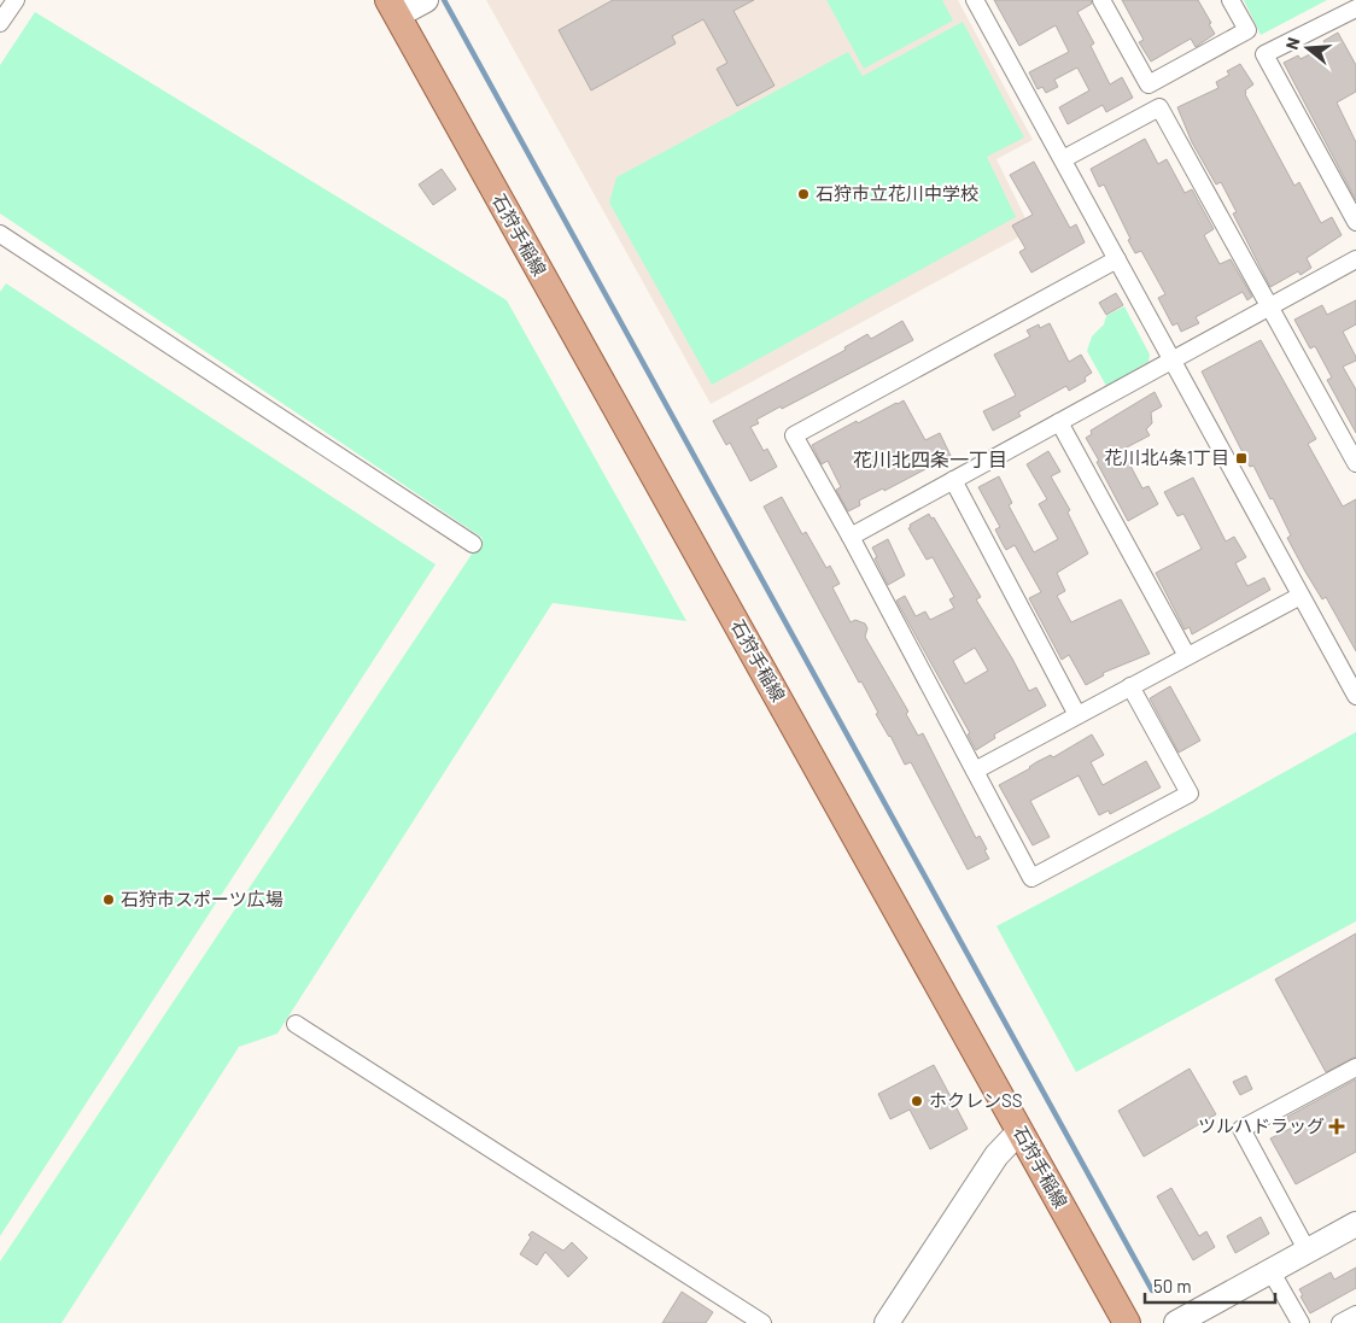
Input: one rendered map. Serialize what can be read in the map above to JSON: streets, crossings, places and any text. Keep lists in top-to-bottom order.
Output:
{
  "streets": {
    "main road": ["石狩手稲線"]
  },
  "districts": ["花川北四条一丁目"],
  "places": {
    "other": ["石狩市立花川中学校", "石狩市スポーツ広場", "ホクレンSS"],
    "transit": ["花川北4条1丁目"],
    "health": ["ツルハドラッグ"]
  },
  "scale_bar": "50 m",
  "north": "left"
}
